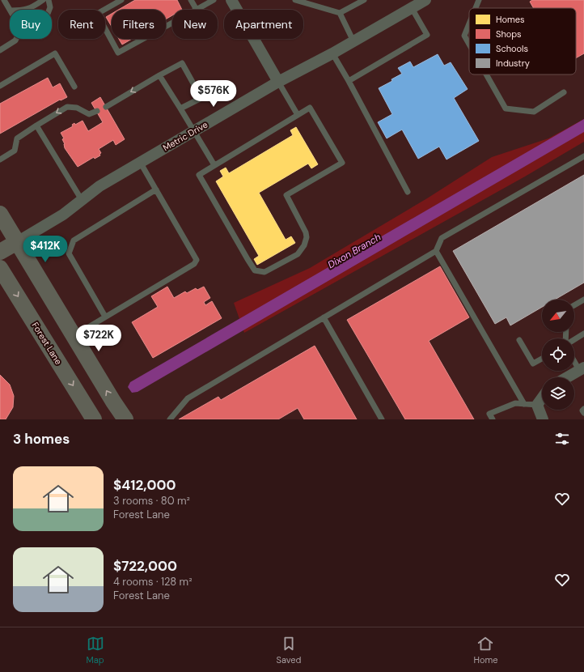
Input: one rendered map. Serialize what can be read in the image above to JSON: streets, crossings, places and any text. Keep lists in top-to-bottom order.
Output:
{
  "streets": {
    "main road": ["Forest Lane"],
    "street": ["Metric Drive"]
  },
  "water": ["Dixon Branch"],
  "legend": [
    "Homes",
    "Shops",
    "Schools",
    "Industry"
  ],
  "north": "bottom left",
  "page": {
    "chip": [
      "Buy",
      "Rent",
      "Filters",
      "New",
      "Apartment"
    ],
    "price": ["$576K", "$412K", "$722K"],
    "heading": "3 homes",
    "list": [
      {
        "name": "$412,000",
        "note": "3 rooms · 80 m² · Forest Lane"
      },
      {
        "name": "$722,000",
        "note": "4 rooms · 128 m² · Forest Lane"
      }
    ],
    "tabs": ["Map", "Saved", "Home"]
  }
}
